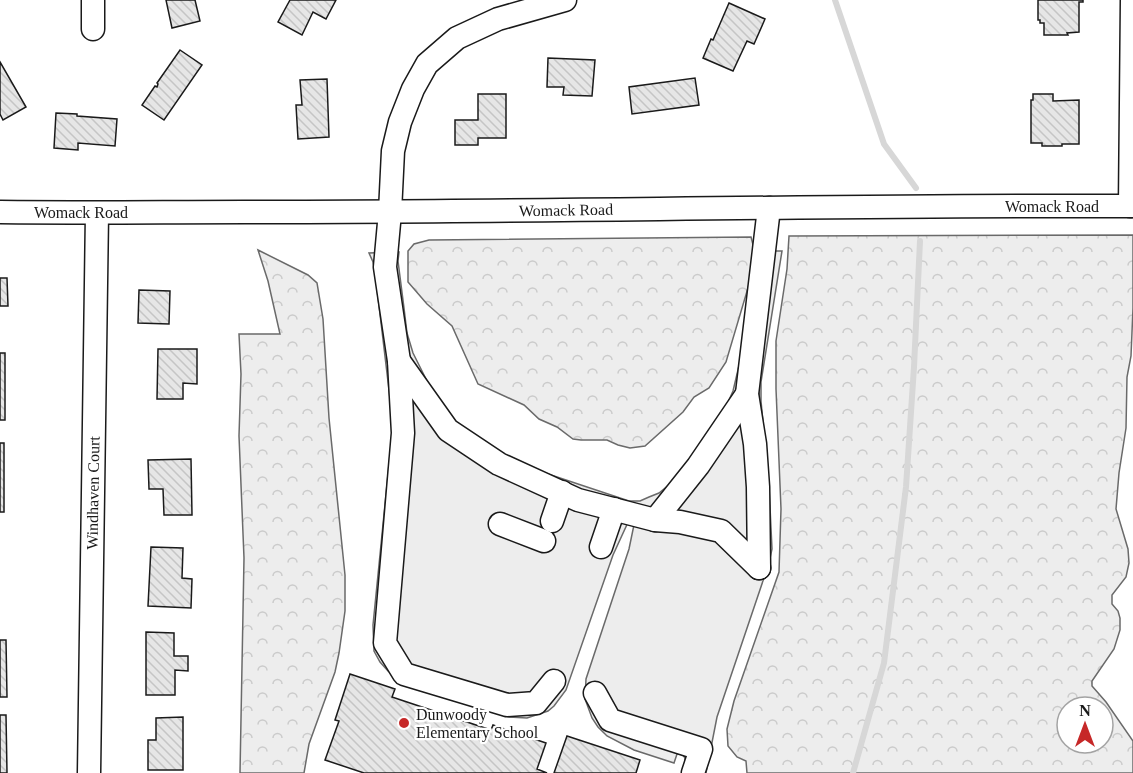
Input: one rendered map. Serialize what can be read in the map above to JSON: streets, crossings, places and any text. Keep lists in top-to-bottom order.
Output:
{
  "streets": {
    "street": ["Womack Road", "Windhaven Court"]
  },
  "crossings": [
    ["Womack Road", "Windhaven Court"]
  ],
  "places": ["Dunwoody Elementary School"],
  "north": "top"
}
